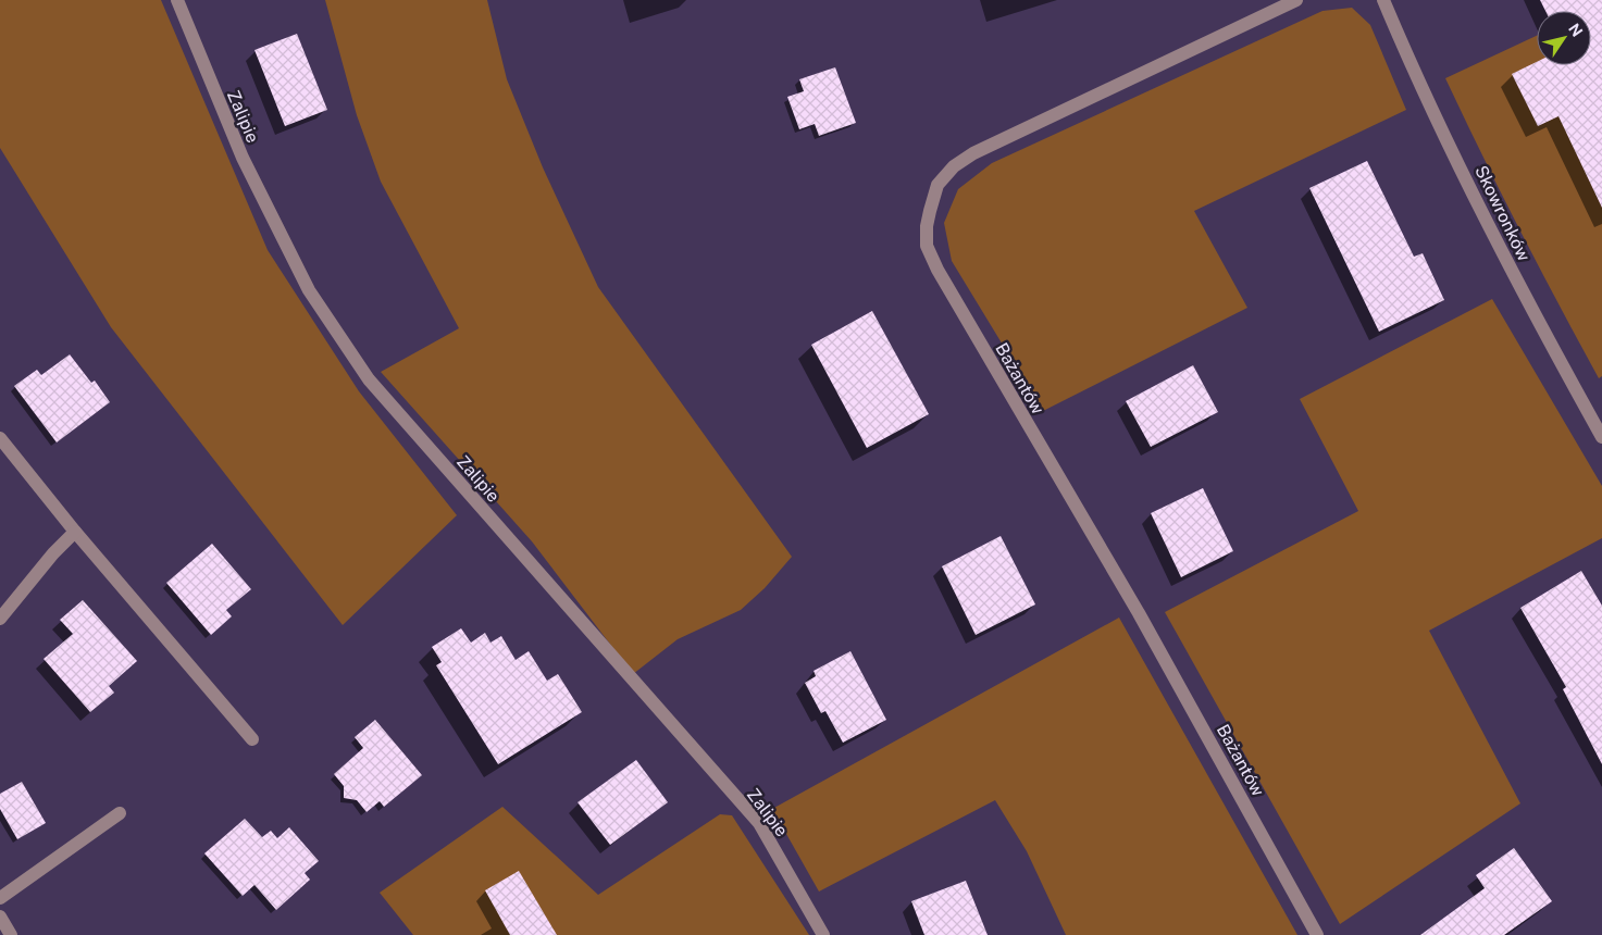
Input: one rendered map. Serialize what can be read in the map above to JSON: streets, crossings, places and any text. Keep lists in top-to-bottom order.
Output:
{
  "streets": {
    "street": ["Zalipie", "Skowronków", "Bażantów"]
  },
  "north": "top right"
}
